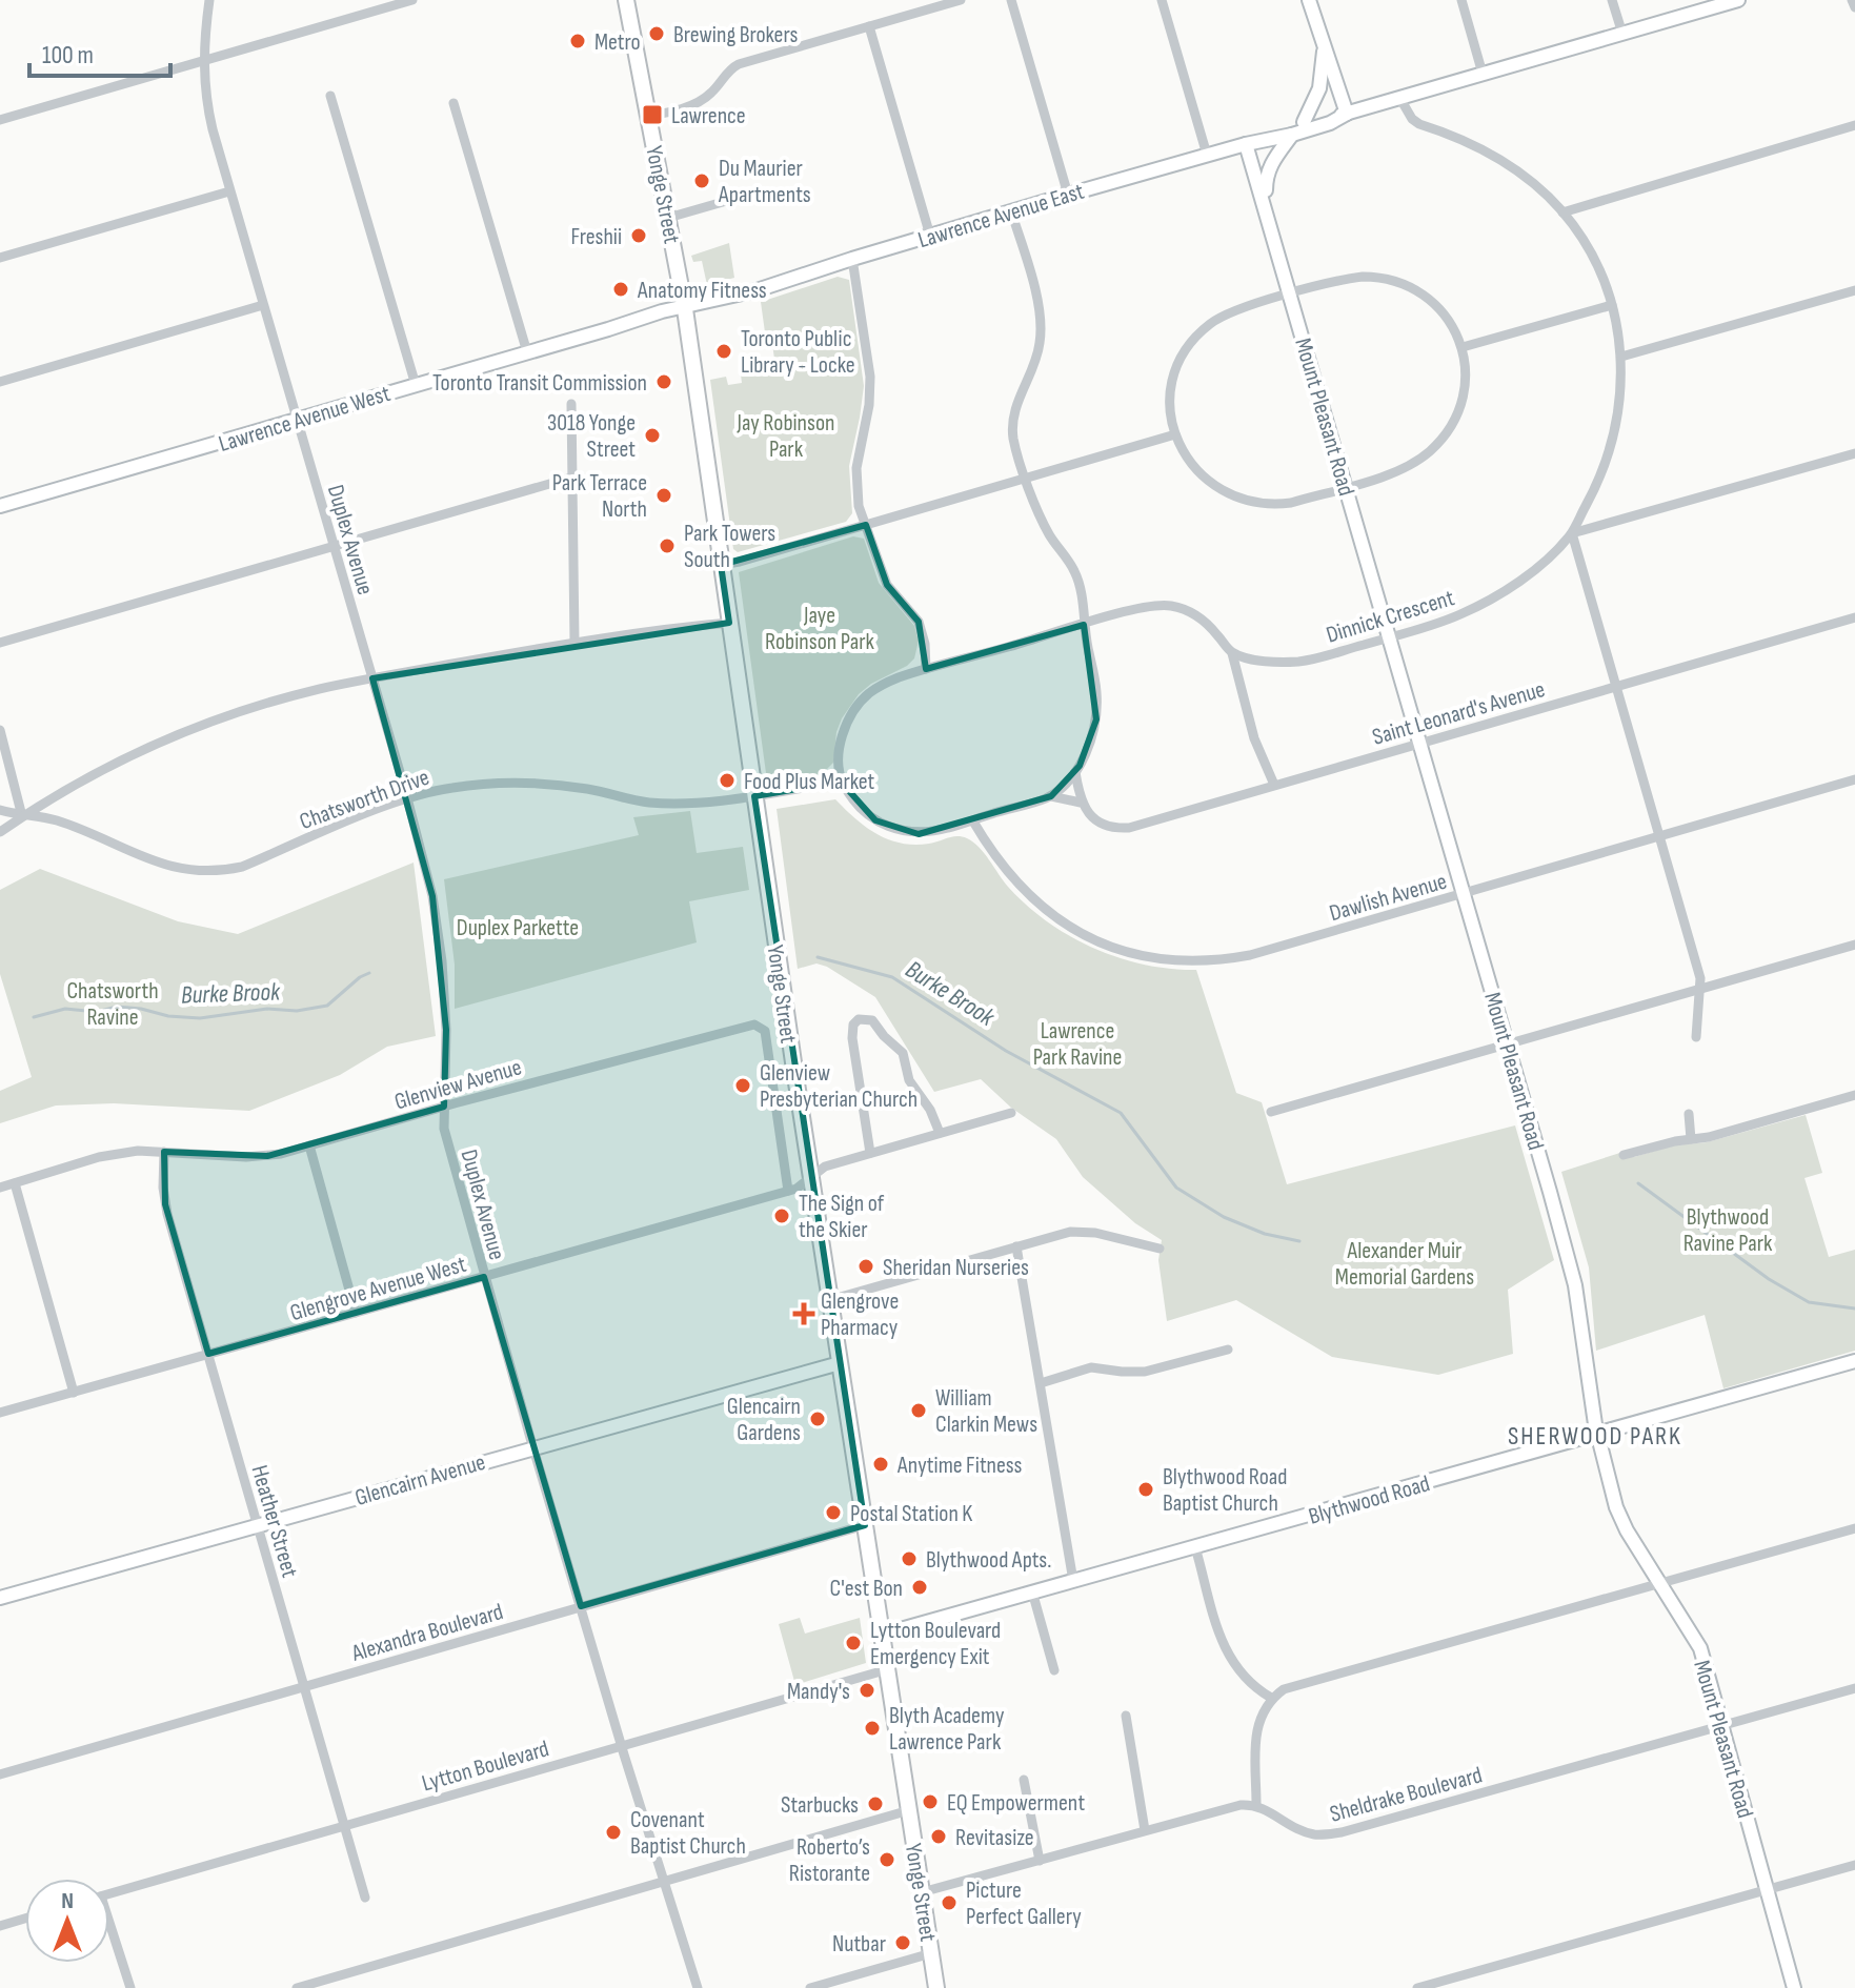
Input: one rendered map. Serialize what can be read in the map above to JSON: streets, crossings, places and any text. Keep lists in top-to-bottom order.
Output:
{
  "streets": {
    "main road": [
      "Yonge Street",
      "Lawrence Avenue East",
      "Mount Pleasant Road",
      "Lawrence Avenue West",
      "Glencairn Avenue",
      "Blythwood Road"
    ],
    "street": [
      "Duplex Avenue",
      "Dinnick Crescent",
      "Saint Leonard's Avenue",
      "Chatsworth Drive",
      "Dawlish Avenue",
      "Glenview Avenue",
      "Glengrove Avenue West",
      "Heather Street",
      "Alexandra Boulevard",
      "Lytton Boulevard",
      "Sheldrake Boulevard"
    ]
  },
  "crossings": [
    ["Yonge Street", "Lawrence Avenue East"],
    ["Yonge Street", "Lawrence Avenue West"],
    ["Yonge Street", "Chatsworth Drive"],
    ["Yonge Street", "Glengrove Avenue West"],
    ["Yonge Street", "Glencairn Avenue"],
    ["Yonge Street", "Blythwood Road"],
    ["Yonge Street", "Alexandra Boulevard"],
    ["Yonge Street", "Lytton Boulevard"],
    ["Lawrence Avenue East", "Mount Pleasant Road"],
    ["Lawrence Avenue East", "Lawrence Avenue West"],
    ["Lawrence Avenue East", "Dinnick Crescent"],
    ["Mount Pleasant Road", "Dinnick Crescent"],
    ["Mount Pleasant Road", "Saint Leonard's Avenue"],
    ["Mount Pleasant Road", "Dawlish Avenue"],
    ["Mount Pleasant Road", "Blythwood Road"],
    ["Mount Pleasant Road", "Sheldrake Boulevard"],
    ["Lawrence Avenue West", "Duplex Avenue"],
    ["Duplex Avenue", "Chatsworth Drive"],
    ["Duplex Avenue", "Glenview Avenue"],
    ["Duplex Avenue", "Glengrove Avenue West"],
    ["Duplex Avenue", "Glencairn Avenue"],
    ["Duplex Avenue", "Alexandra Boulevard"],
    ["Duplex Avenue", "Lytton Boulevard"],
    ["Glenview Avenue", "Glengrove Avenue West"],
    ["Glenview Avenue", "Heather Street"],
    ["Glengrove Avenue West", "Heather Street"],
    ["Glencairn Avenue", "Heather Street"],
    ["Heather Street", "Alexandra Boulevard"],
    ["Heather Street", "Lytton Boulevard"]
  ],
  "districts": ["SHERWOOD PARK"],
  "water": ["Burke Brook"],
  "parks": [
    "Jay Robinson Park",
    "Jaye Robinson Park",
    "Duplex Parkette",
    "Chatsworth Ravine",
    "Lawrence Park Ravine",
    "Blythwood Ravine Park",
    "Alexander Muir Memorial Gardens"
  ],
  "places": {
    "other": [
      "Brewing Brokers",
      "Metro",
      "Du Maurier Apartments",
      "Freshii",
      "Anatomy Fitness",
      "Toronto Public Library - Locke",
      "Toronto Transit Commission",
      "3018 Yonge Street",
      "Park Terrace North",
      "Park Towers South",
      "Food Plus Market",
      "Glenview Presbyterian Church",
      "The Sign of the Skier",
      "Sheridan Nurseries",
      "William Clarkin Mews",
      "Glencairn Gardens",
      "Anytime Fitness",
      "Blythwood Road Baptist Church",
      "Postal Station K",
      "Blythwood Apts.",
      "C'est Bon",
      "Lytton Boulevard Emergency Exit",
      "Mandy's",
      "Blyth Academy Lawrence Park",
      "EQ Empowerment",
      "Starbucks",
      "Covenant Baptist Church",
      "Revitasize",
      "Roberto’s Ristorante",
      "Picture Perfect Gallery",
      "Nutbar"
    ],
    "transit": ["Lawrence"],
    "health": ["Glengrove Pharmacy"]
  },
  "scale_bar": "100 m",
  "north": "top"
}
